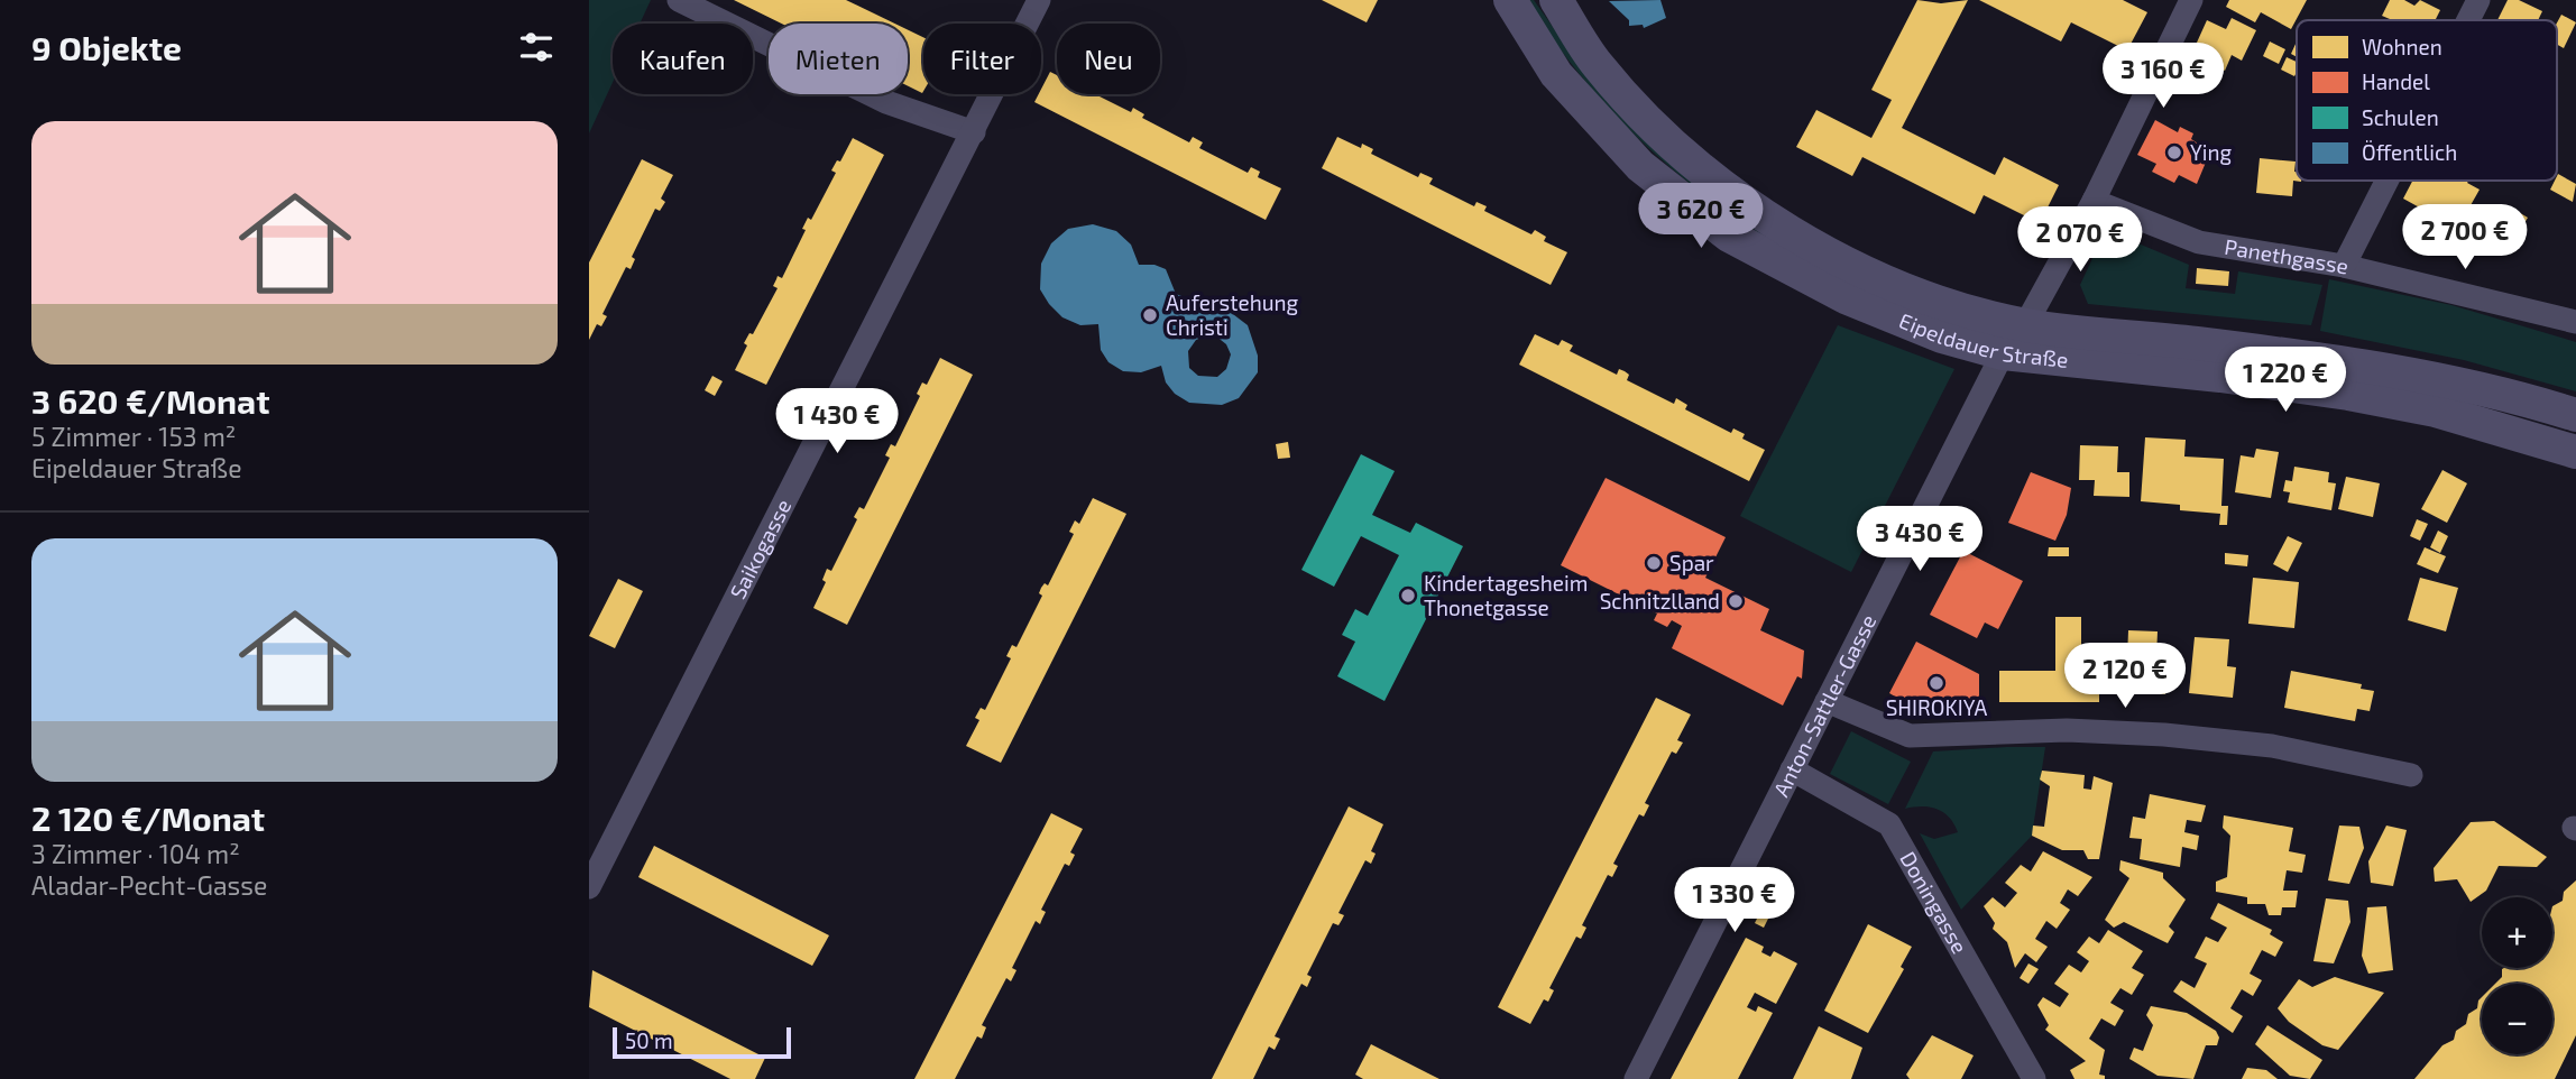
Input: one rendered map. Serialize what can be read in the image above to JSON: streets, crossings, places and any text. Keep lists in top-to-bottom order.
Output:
{
  "streets": {
    "main road": ["Eipeldauer Straße"],
    "street": [
      "Panethgasse",
      "Saikogasse",
      "Anton-Sattler-Gasse",
      "Doningasse"
    ]
  },
  "crossings": [
    ["Panethgasse", "Anton-Sattler-Gasse"],
    ["Eipeldauer Straße", "Anton-Sattler-Gasse"],
    ["Anton-Sattler-Gasse", "Doningasse"]
  ],
  "places": [
    "Ying",
    "Auferstehung Christi",
    "Spar",
    "Kindertagesheim Thonetgasse",
    "Schnitzlland",
    "SHIROKIYA"
  ],
  "legend": [
    "Wohnen",
    "Handel",
    "Schulen",
    "Öffentlich"
  ],
  "scale_bar": "50 m",
  "page": {
    "heading": "9 Objekte",
    "chip": [
      "Kaufen",
      "Mieten",
      "Filter",
      "Neu"
    ],
    "price": [
      "3 160 €",
      "3 620 €",
      "2 700 €",
      "2 070 €",
      "1 220 €",
      "1 430 €",
      "3 430 €",
      "2 120 €",
      "1 330 €"
    ],
    "list": [
      {
        "name": "3 620 €/Monat",
        "note": "5 Zimmer · 153 m² · Eipeldauer Straße"
      },
      {
        "name": "2 120 €/Monat",
        "note": "3 Zimmer · 104 m² · Aladar-Pecht-Gasse"
      }
    ],
    "map_buttons": ["+", "−"],
    "scale": "50 m"
  }
}
